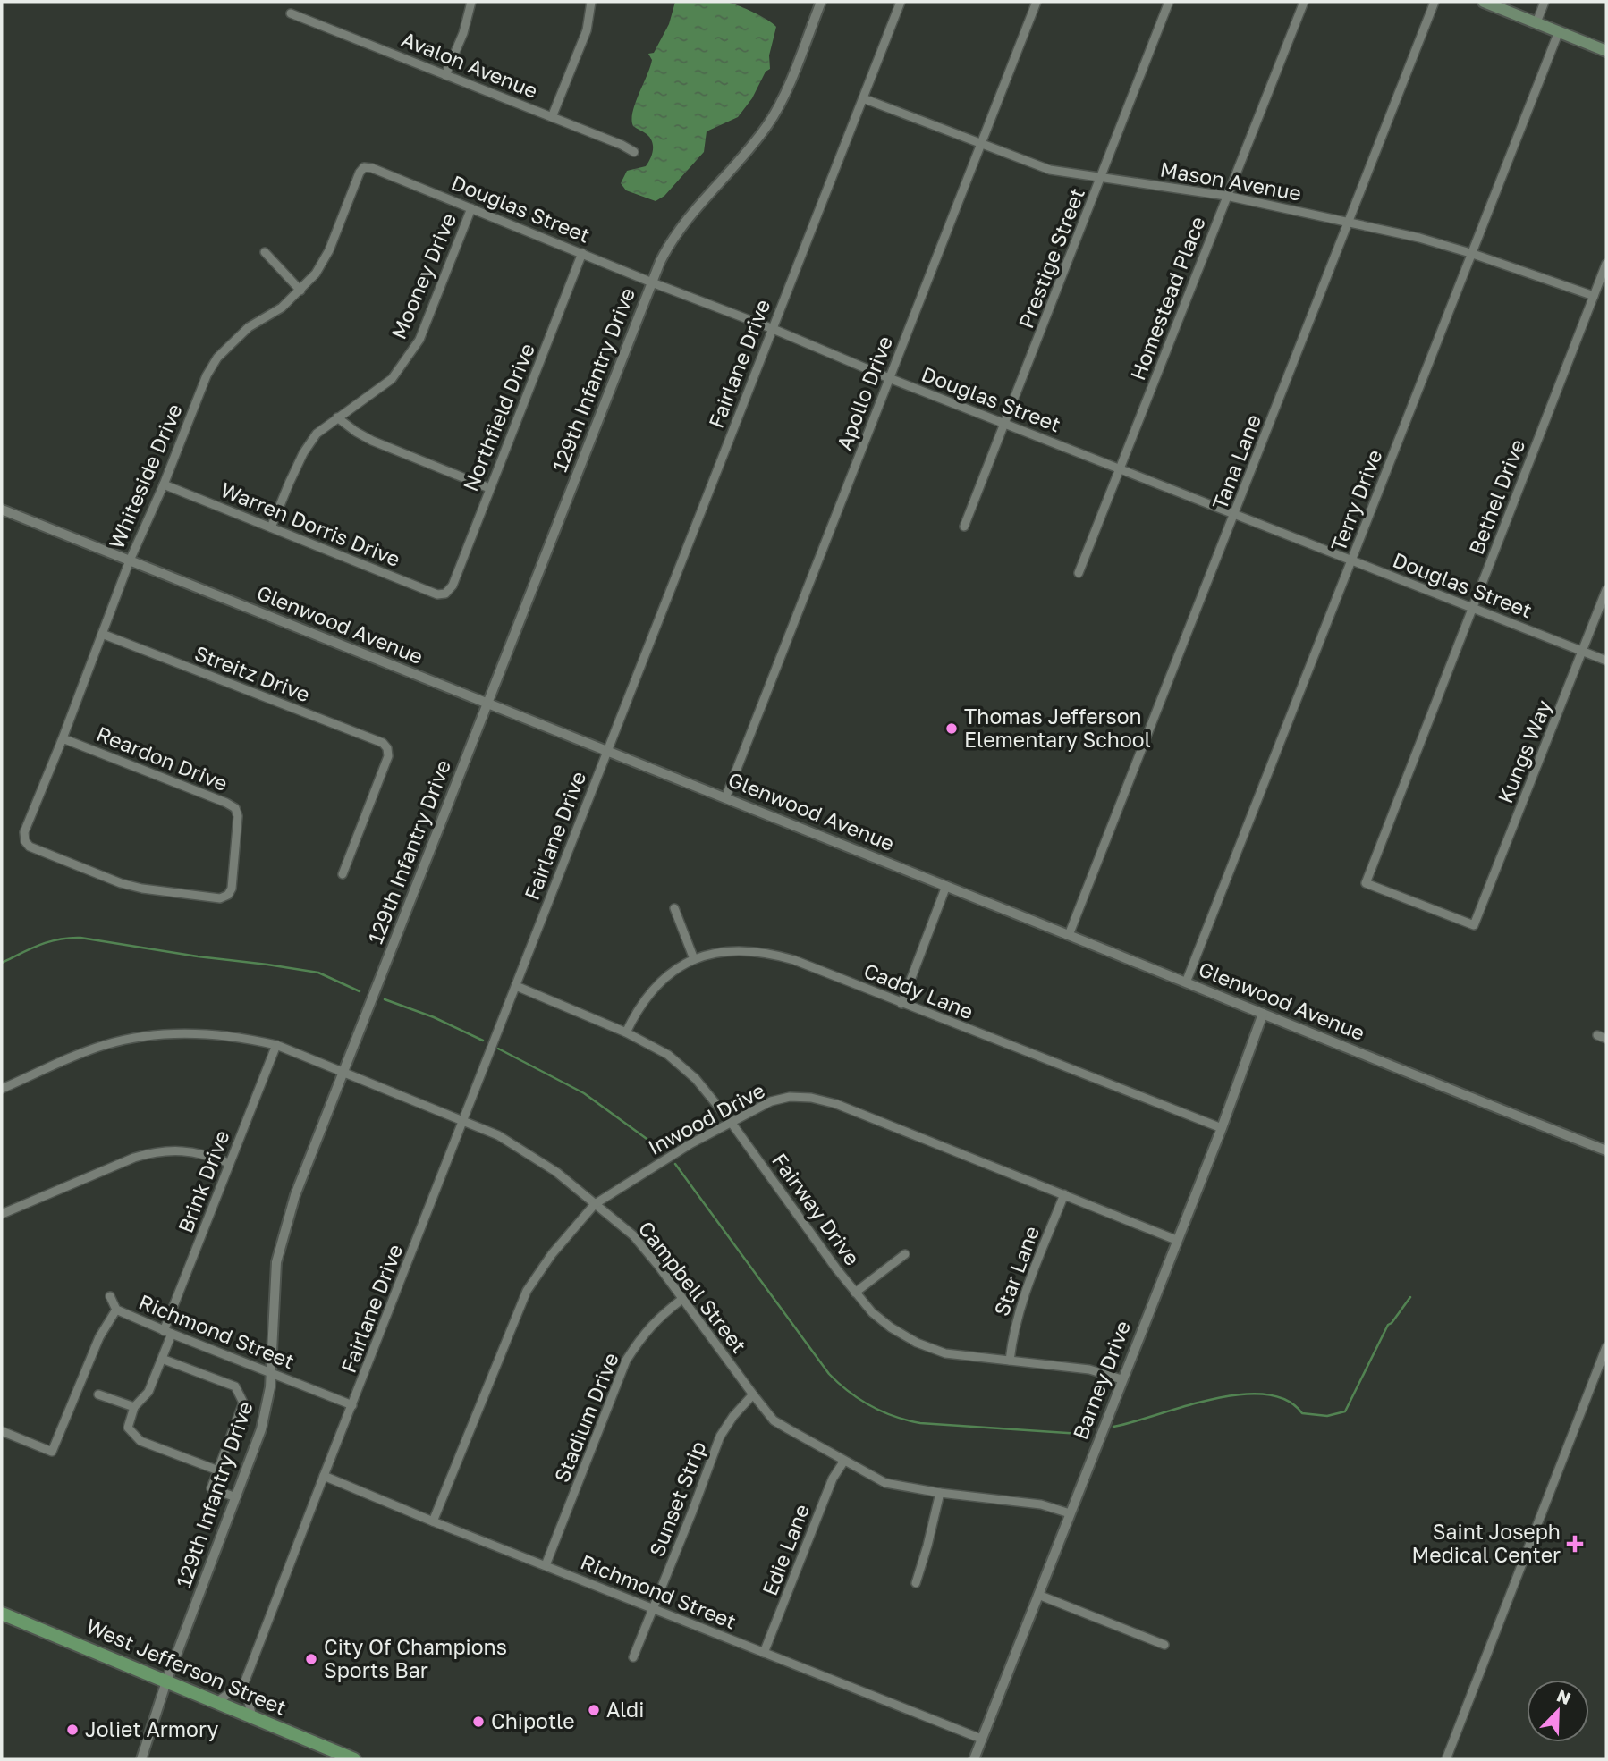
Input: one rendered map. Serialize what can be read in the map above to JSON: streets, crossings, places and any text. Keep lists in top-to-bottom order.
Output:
{
  "streets": {
    "main road": ["West Jefferson Street"],
    "street": [
      "Avalon Avenue",
      "Mason Avenue",
      "Douglas Street",
      "Prestige Street",
      "Mooney Drive",
      "Homestead Place",
      "Fairlane Drive",
      "129th Infantry Drive",
      "Apollo Drive",
      "Northfield Drive",
      "Tana Lane",
      "Whiteside Drive",
      "Bethel Drive",
      "Terry Drive",
      "Warren Dorris Drive",
      "Glenwood Avenue",
      "Streitz Drive",
      "Kungs Way",
      "Reardon Drive",
      "Caddy Lane",
      "Inwood Drive",
      "Brink Drive",
      "Fairway Drive",
      "Star Lane",
      "Campbell Street",
      "Richmond Street",
      "Barney Drive",
      "Stadium Drive",
      "Sunset Strip",
      "Edie Lane"
    ]
  },
  "crossings": [
    ["Mason Avenue", "Prestige Street"],
    ["Mason Avenue", "Homestead Place"],
    ["Mason Avenue", "Fairlane Drive"],
    ["Mason Avenue", "Apollo Drive"],
    ["Mason Avenue", "Tana Lane"],
    ["Mason Avenue", "Bethel Drive"],
    ["Mason Avenue", "Terry Drive"],
    ["Douglas Street", "Prestige Street"],
    ["Douglas Street", "Mooney Drive"],
    ["Douglas Street", "Homestead Place"],
    ["Douglas Street", "Fairlane Drive"],
    ["Douglas Street", "129th Infantry Drive"],
    ["Douglas Street", "Apollo Drive"],
    ["Douglas Street", "Northfield Drive"],
    ["Douglas Street", "Tana Lane"],
    ["Douglas Street", "Whiteside Drive"],
    ["Douglas Street", "Bethel Drive"],
    ["Douglas Street", "Terry Drive"],
    ["Douglas Street", "Kungs Way"],
    ["Mooney Drive", "Warren Dorris Drive"],
    ["Fairlane Drive", "Glenwood Avenue"],
    ["Fairlane Drive", "Fairway Drive"],
    ["Fairlane Drive", "Campbell Street"],
    ["Fairlane Drive", "Richmond Street"],
    ["129th Infantry Drive", "Glenwood Avenue"],
    ["129th Infantry Drive", "Campbell Street"],
    ["129th Infantry Drive", "Richmond Street"],
    ["129th Infantry Drive", "West Jefferson Street"],
    ["Apollo Drive", "Glenwood Avenue"],
    ["Northfield Drive", "Warren Dorris Drive"],
    ["Tana Lane", "Glenwood Avenue"],
    ["Whiteside Drive", "Warren Dorris Drive"],
    ["Whiteside Drive", "Glenwood Avenue"],
    ["Whiteside Drive", "Streitz Drive"],
    ["Whiteside Drive", "Reardon Drive"],
    ["Bethel Drive", "Kungs Way"],
    ["Terry Drive", "Glenwood Avenue"],
    ["Glenwood Avenue", "Barney Drive"],
    ["Caddy Lane", "Fairway Drive"],
    ["Caddy Lane", "Barney Drive"],
    ["Inwood Drive", "Fairway Drive"],
    ["Inwood Drive", "Star Lane"],
    ["Inwood Drive", "Campbell Street"],
    ["Inwood Drive", "Richmond Street"],
    ["Inwood Drive", "Barney Drive"],
    ["Brink Drive", "Campbell Street"],
    ["Brink Drive", "Richmond Street"],
    ["Fairway Drive", "Star Lane"],
    ["Fairway Drive", "Barney Drive"],
    ["Campbell Street", "Barney Drive"],
    ["Campbell Street", "Stadium Drive"],
    ["Campbell Street", "Sunset Strip"],
    ["Campbell Street", "Edie Lane"],
    ["Richmond Street", "Barney Drive"],
    ["Richmond Street", "Stadium Drive"],
    ["Richmond Street", "Sunset Strip"],
    ["Richmond Street", "Edie Lane"]
  ],
  "places": {
    "other": [
      "Thomas Jefferson Elementary School",
      "City Of Champions Sports Bar",
      "Aldi",
      "Chipotle",
      "Joliet Armory"
    ],
    "health": ["Saint Joseph Medical Center"]
  },
  "north": "top right"
}
